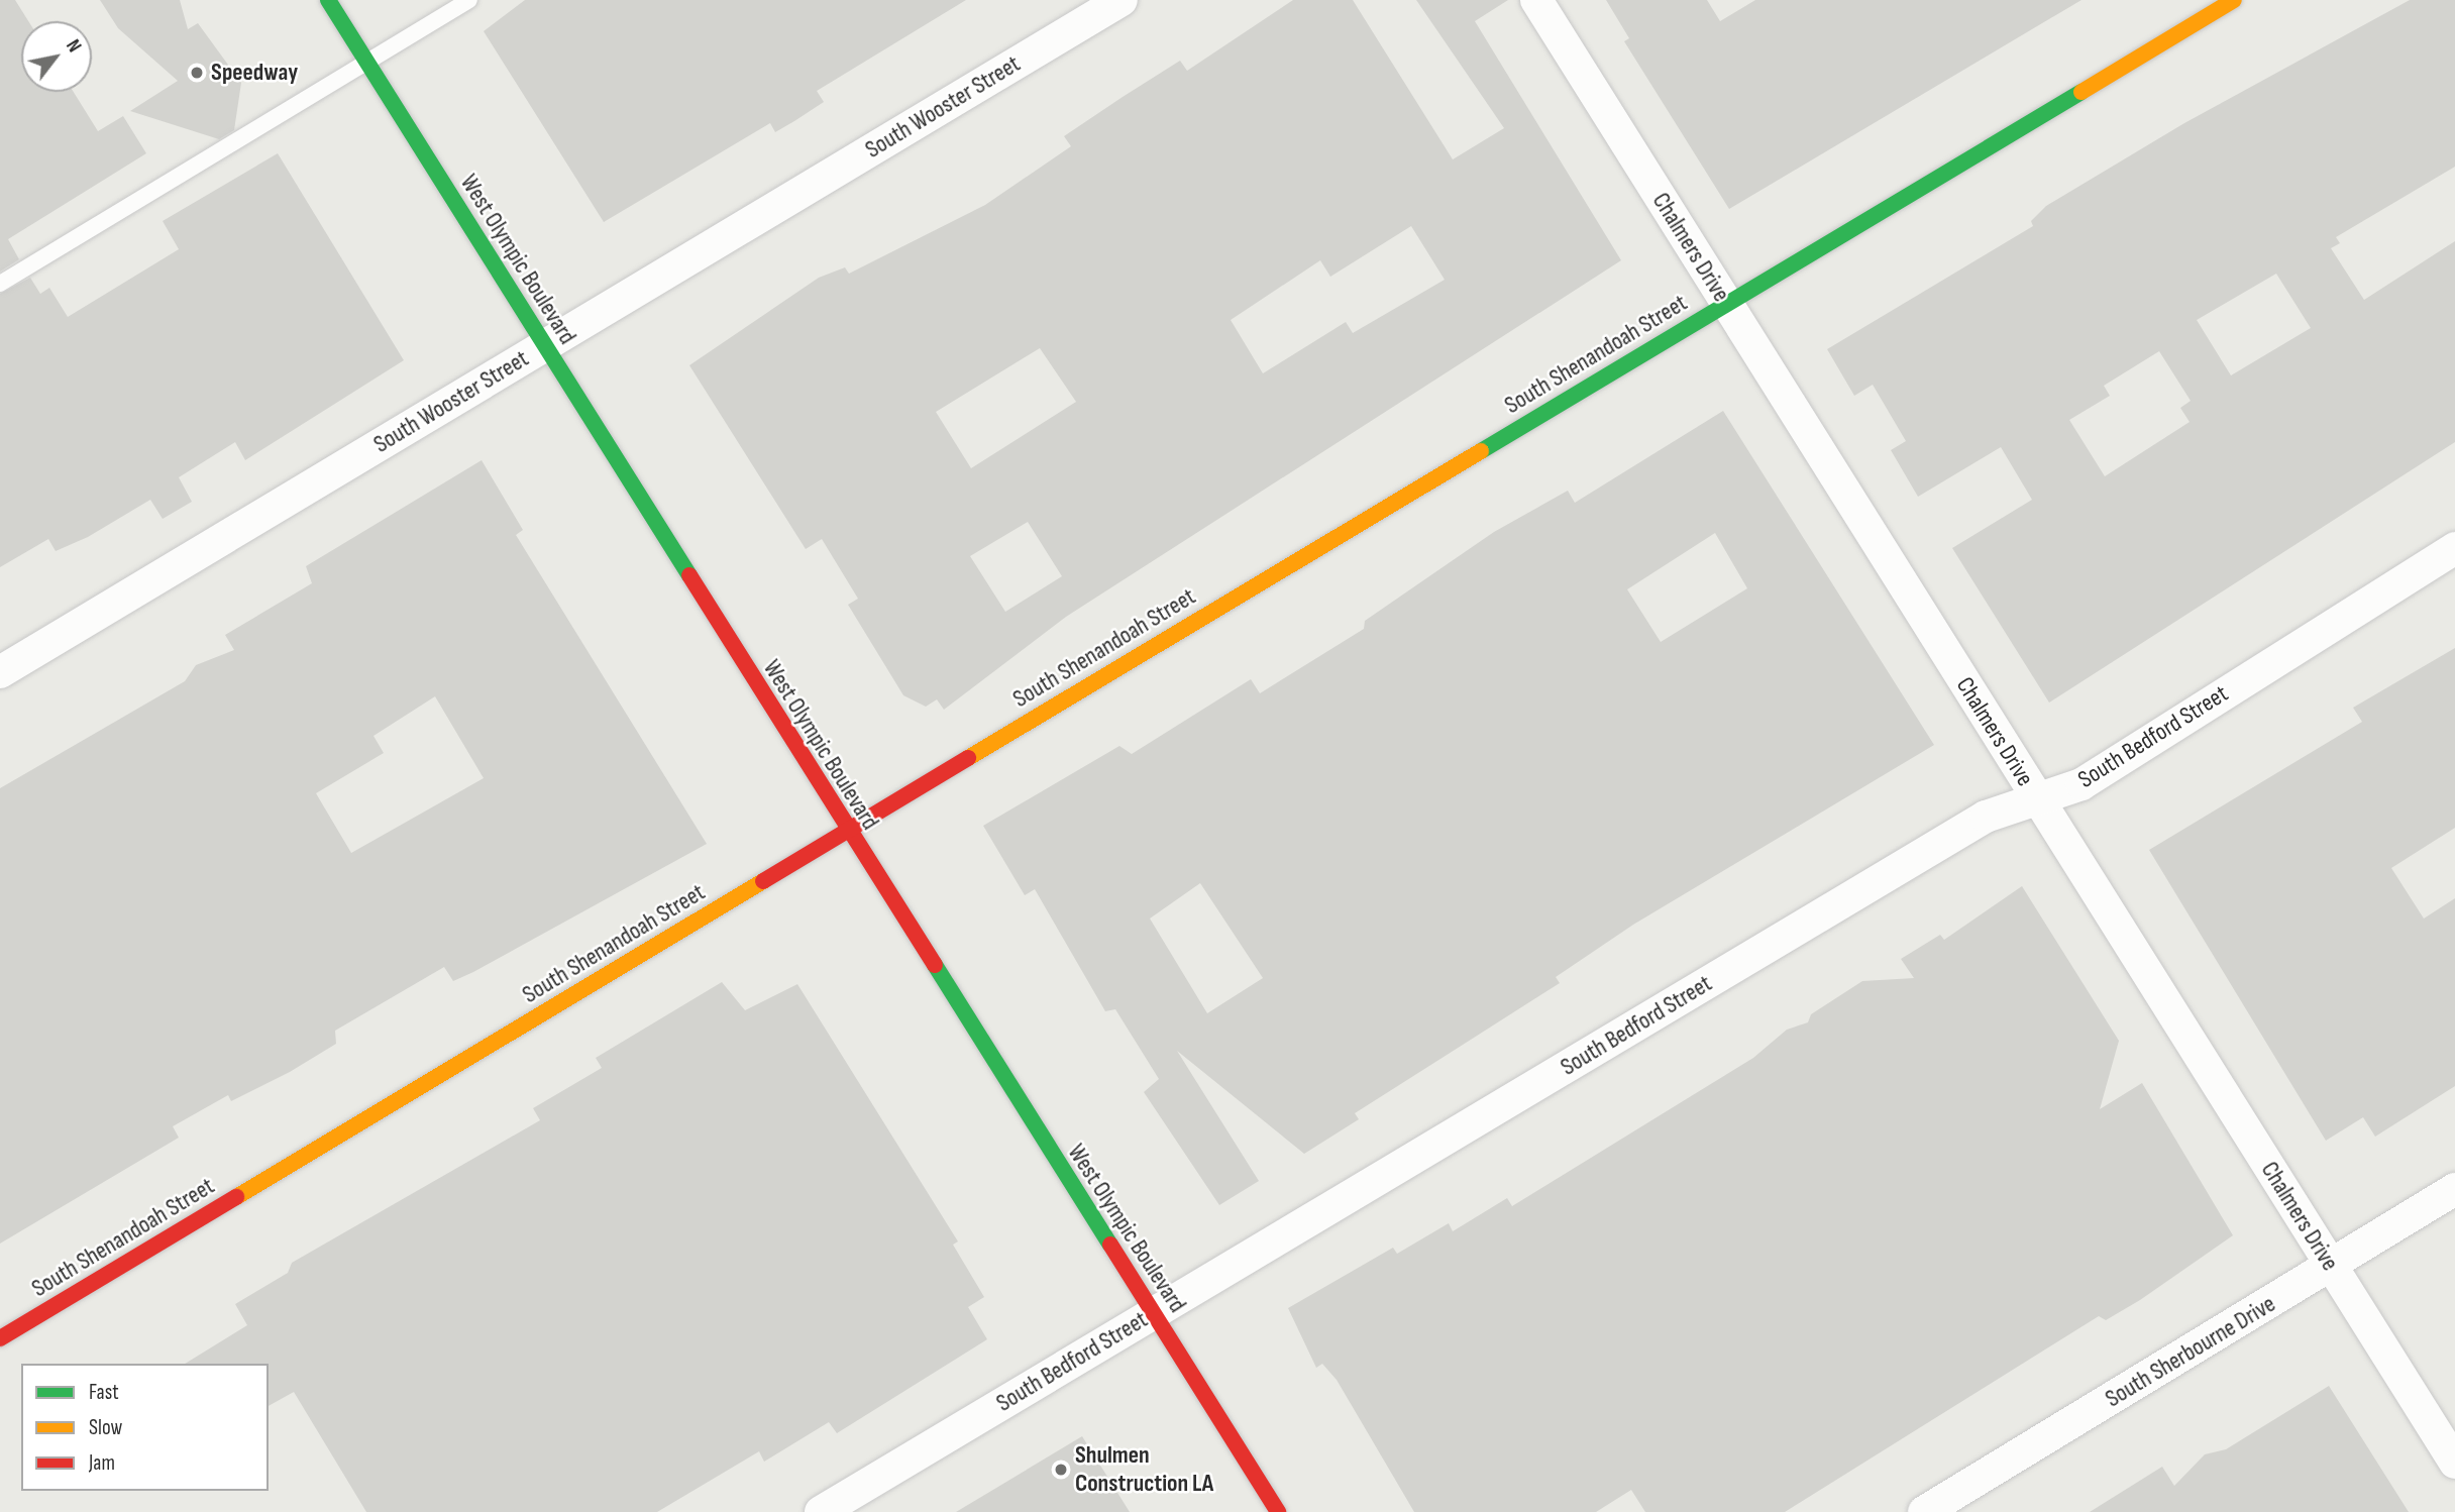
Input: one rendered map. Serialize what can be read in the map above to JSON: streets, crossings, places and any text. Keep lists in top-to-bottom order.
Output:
{
  "streets": {
    "street": [
      "South Wooster Street",
      "Chalmers Drive",
      "West Olympic Boulevard",
      "South Shenandoah Street",
      "South Bedford Street",
      "South Sherbourne Drive"
    ]
  },
  "crossings": [
    ["South Wooster Street", "West Olympic Boulevard"],
    ["Chalmers Drive", "South Shenandoah Street"],
    ["Chalmers Drive", "South Bedford Street"],
    ["Chalmers Drive", "South Sherbourne Drive"],
    ["West Olympic Boulevard", "South Shenandoah Street"],
    ["West Olympic Boulevard", "South Bedford Street"]
  ],
  "places": ["Speedway", "Shulmen Construction LA"],
  "legend": ["Fast", "Slow", "Jam"],
  "north": "top right"
}
